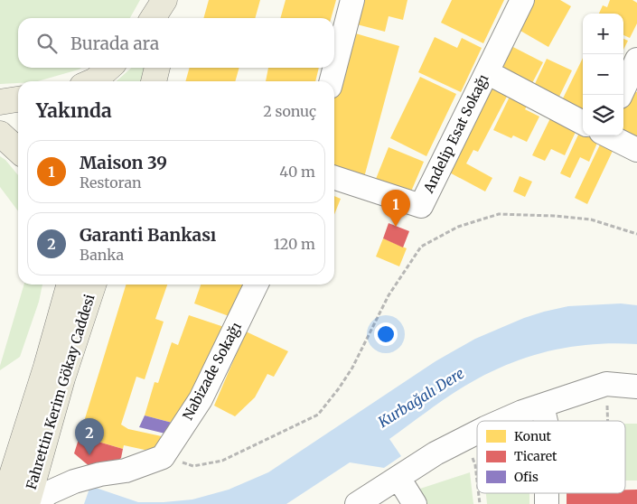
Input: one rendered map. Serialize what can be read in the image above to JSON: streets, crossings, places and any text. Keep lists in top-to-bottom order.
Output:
{
  "streets": {
    "main road": ["Fahrettin Kerim Gökay Caddesi"],
    "street": ["Andelip Esat Sokağı", "Nabizade Sokağı"]
  },
  "water": ["Kurbağalı Dere"],
  "legend": ["Konut", "Ticaret", "Ofis"],
  "page": {
    "map_buttons": ["+", "−"],
    "search": "Burada ara",
    "heading": ["Yakında", "2 sonuç"],
    "list": [
      {
        "mark": "1",
        "name": "Maison 39",
        "note": "Restoran",
        "value": "40 m"
      },
      {
        "mark": "2",
        "name": "Garanti Bankası",
        "note": "Banka",
        "value": "120 m"
      }
    ],
    "pins": ["1", "2"]
  }
}
